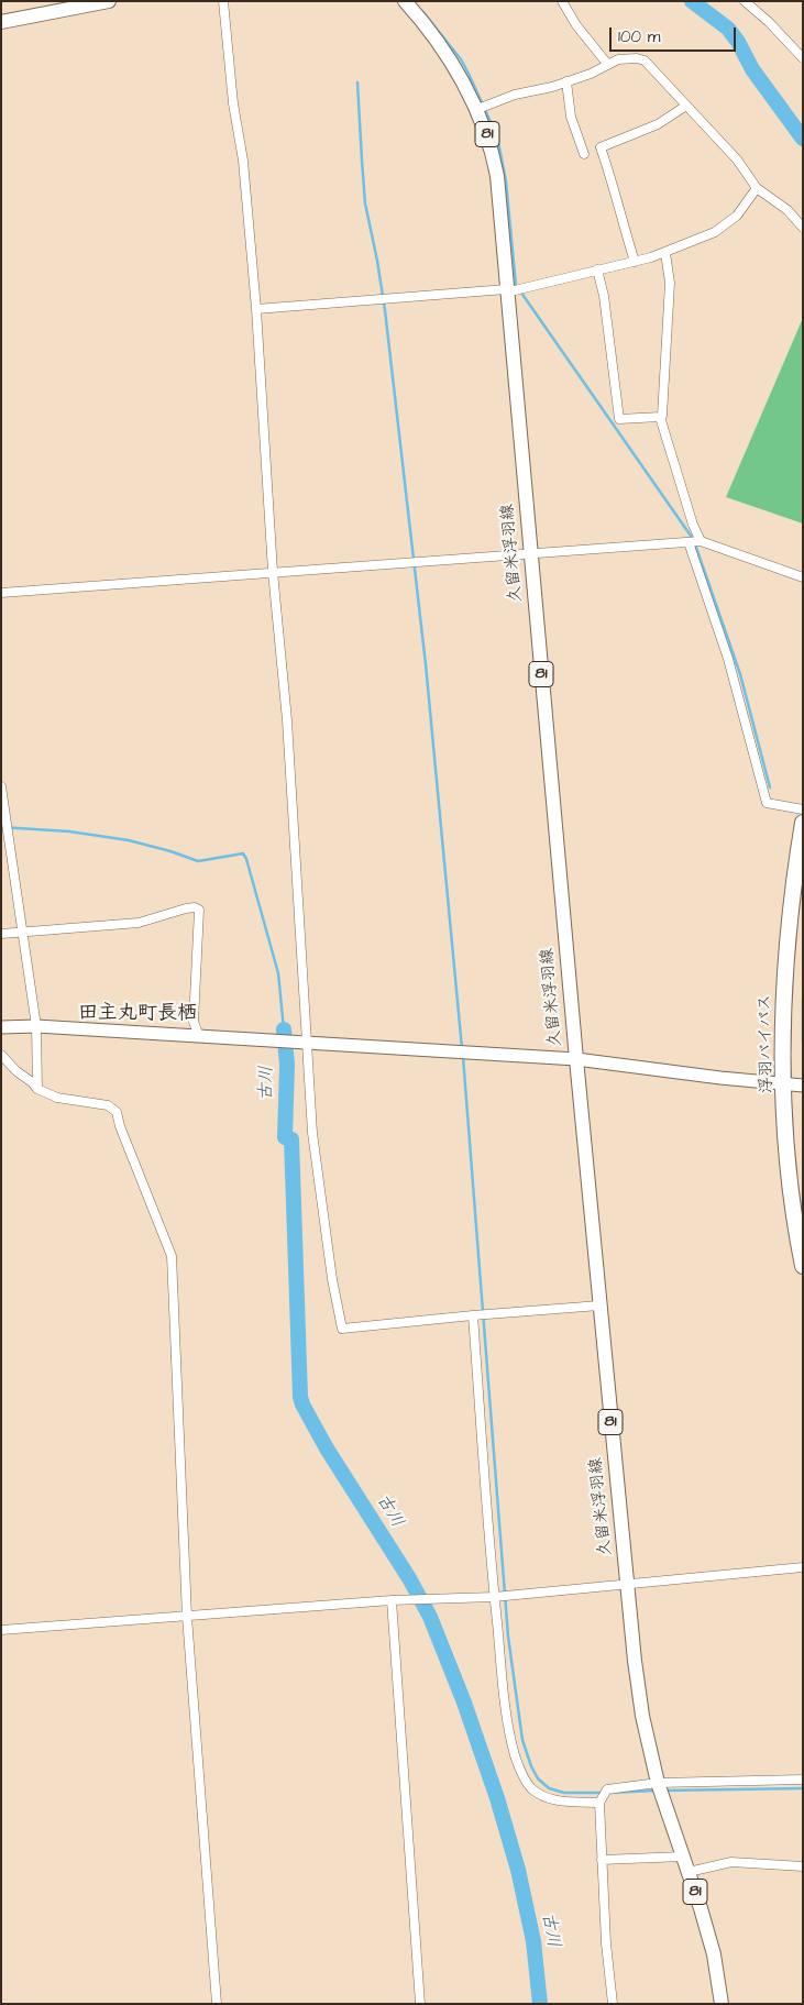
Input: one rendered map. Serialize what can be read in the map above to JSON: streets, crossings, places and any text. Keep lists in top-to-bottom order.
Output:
{
  "streets": {
    "highway": ["浮羽バイパス"],
    "main road": ["81", "久留米浮羽線"]
  },
  "districts": ["田主丸町長栖"],
  "water": ["古川"],
  "scale_bar": "100 m"
}
